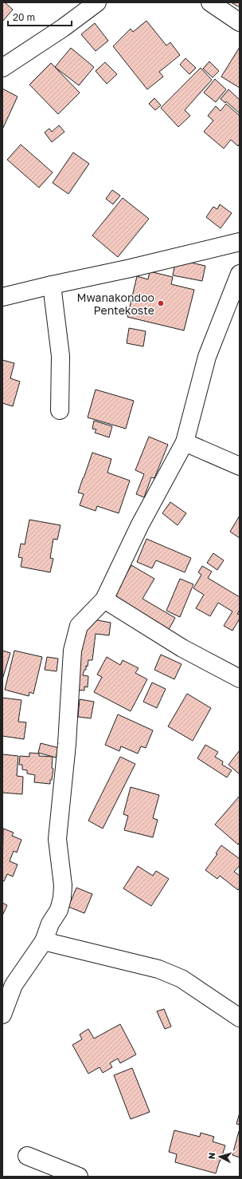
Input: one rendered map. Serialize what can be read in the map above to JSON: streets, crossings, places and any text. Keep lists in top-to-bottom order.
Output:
{
  "places": ["Mwanakondoo Pentekoste"],
  "scale_bar": "20 m",
  "north": "left"
}
